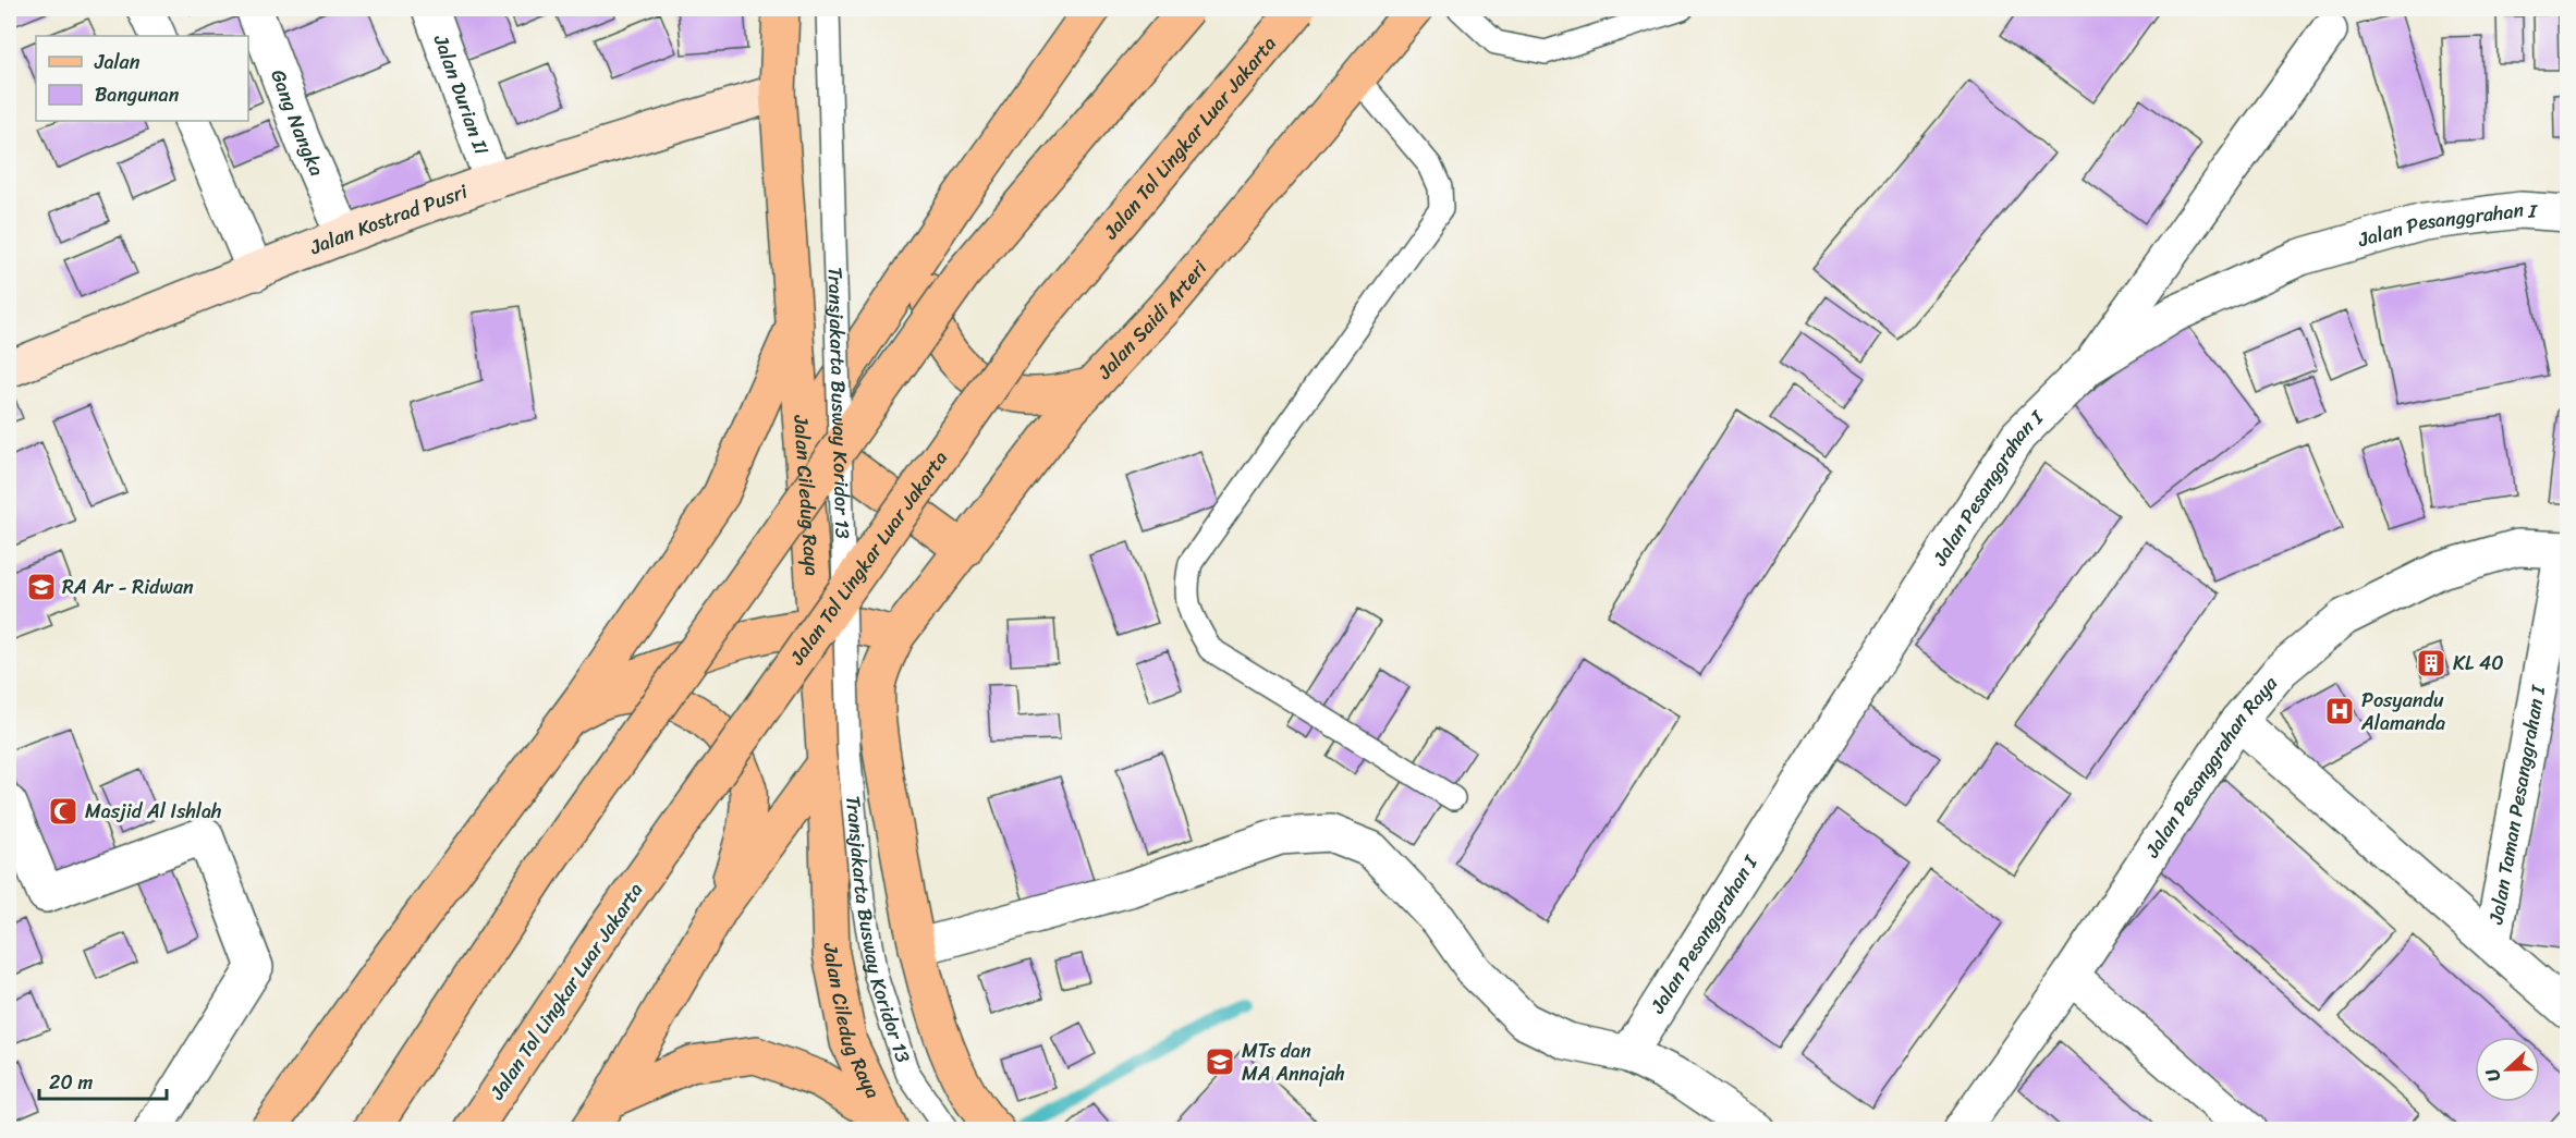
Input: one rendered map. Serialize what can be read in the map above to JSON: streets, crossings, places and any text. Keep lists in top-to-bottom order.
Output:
{
  "streets": {
    "main road": ["Jalan Tol Lingkar Luar Jakarta", "Jalan Saidi Arteri", "Jalan Ciledug Raya"],
    "street": [
      "Jalan Durian II",
      "Gang Nangka",
      "Jalan Kostrad Pusri",
      "Jalan Pesanggrahan I",
      "Jalan Pesanggrahan Raya",
      "Jalan Taman Pesanggrahan I"
    ],
    "lane": ["Transjakarta Busway Koridor 13"]
  },
  "crossings": [
    ["Jalan Durian II", "Jalan Kostrad Pusri"],
    ["Gang Nangka", "Jalan Kostrad Pusri"],
    ["Jalan Kostrad Pusri", "Jalan Ciledug Raya"],
    ["Jalan Pesanggrahan Raya", "Jalan Taman Pesanggrahan I"]
  ],
  "places": {
    "school or university": ["RA Ar - Ridwan", "MTs dan MA Annajah"],
    "building": ["KL 40"],
    "hospital": ["Posyandu Alamanda"],
    "mosque": ["Masjid Al Ishlah"]
  },
  "legend": ["Jalan", "Bangunan"],
  "scale_bar": "20 m",
  "north": "left"
}
